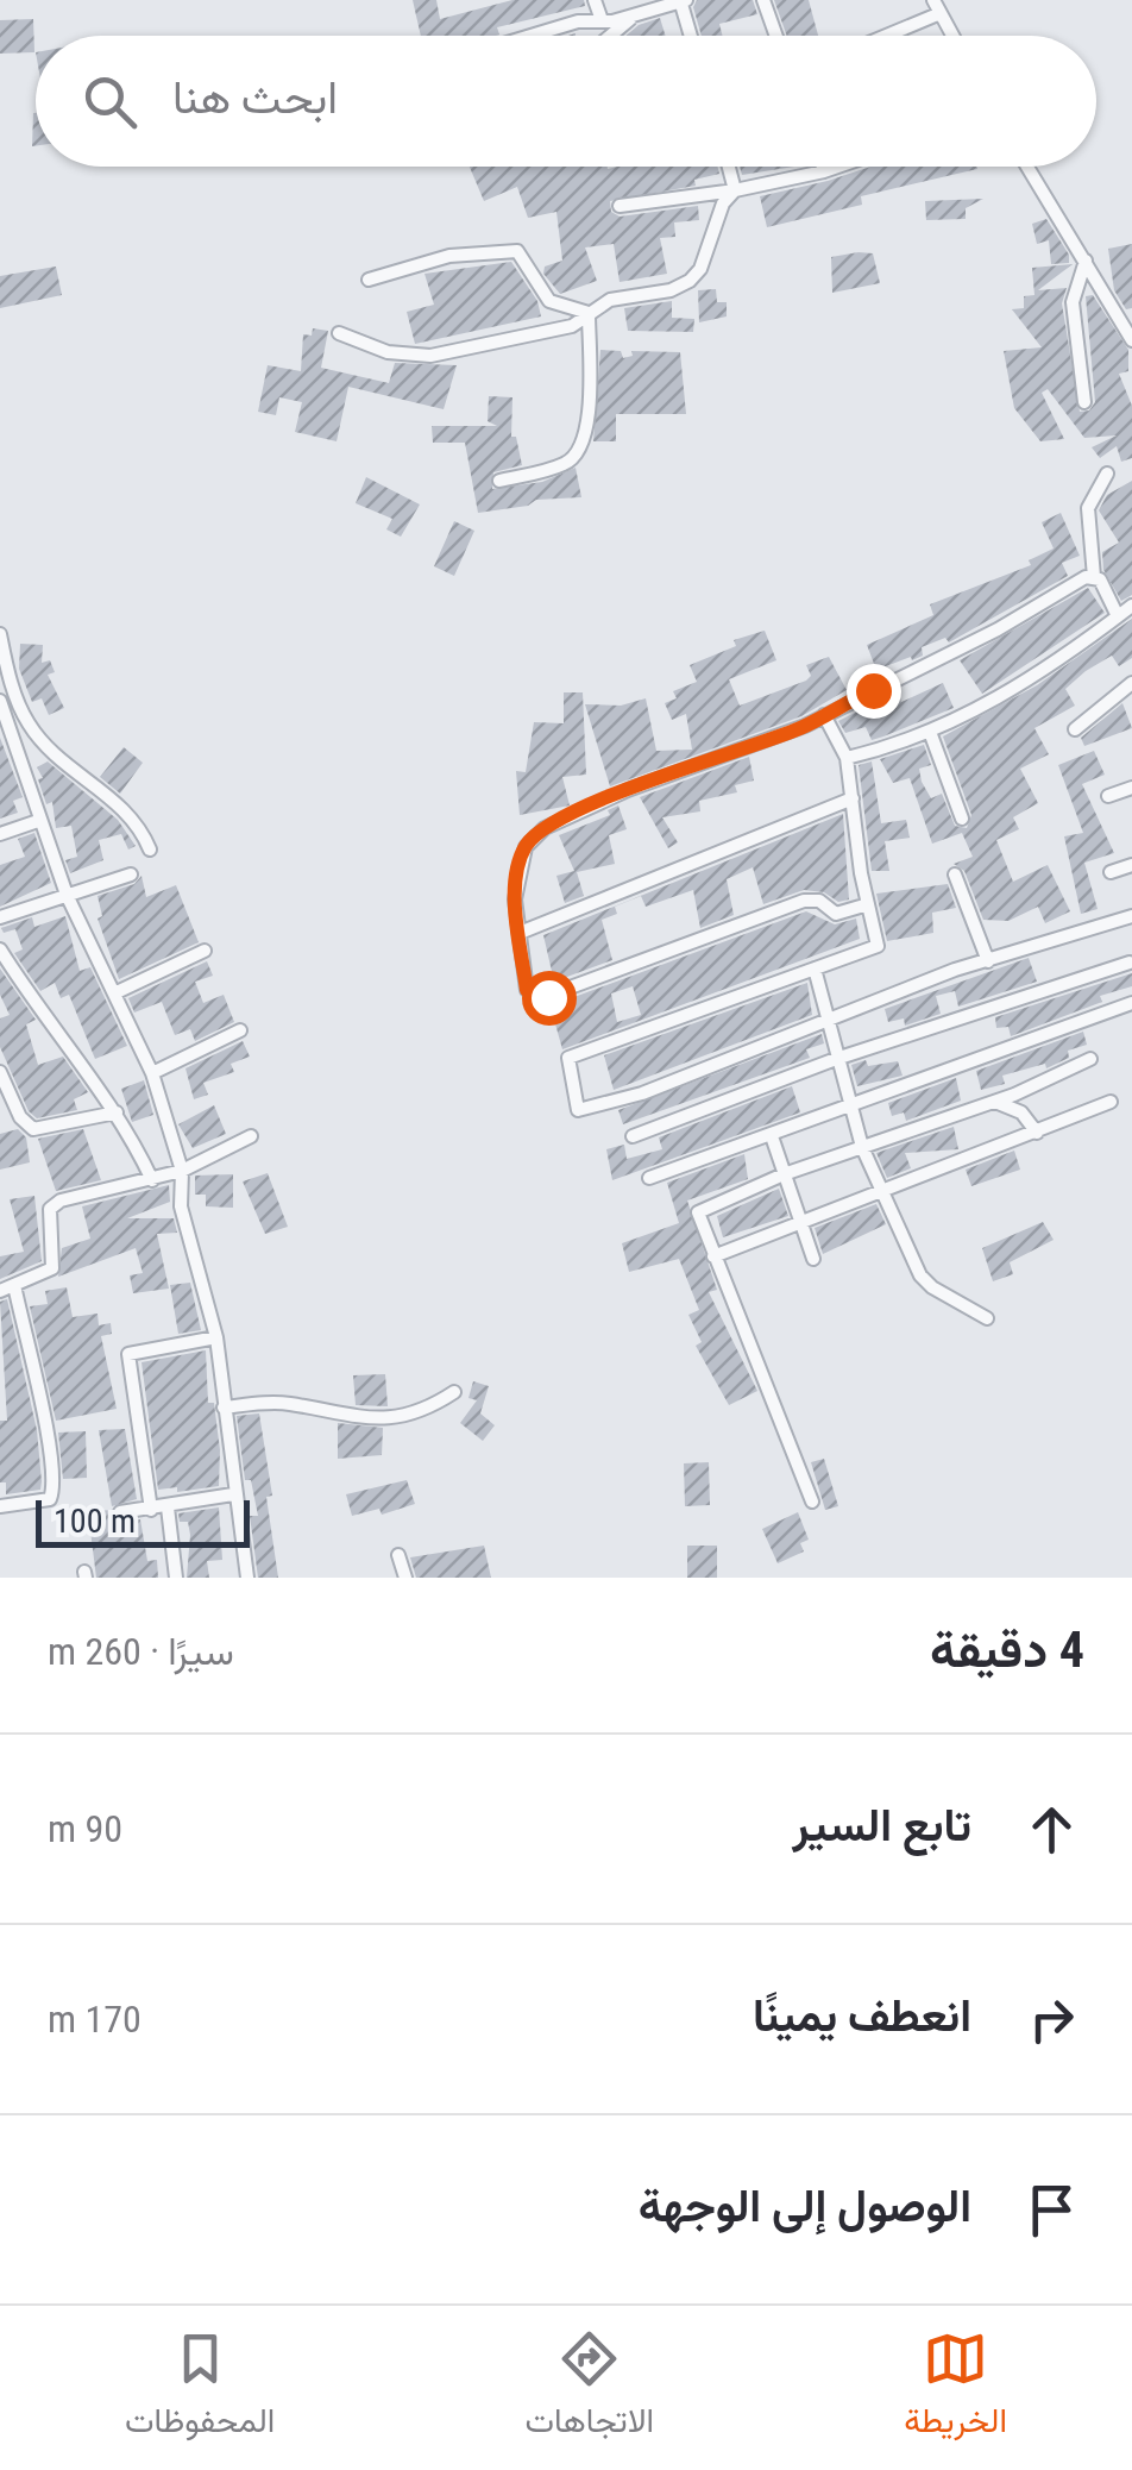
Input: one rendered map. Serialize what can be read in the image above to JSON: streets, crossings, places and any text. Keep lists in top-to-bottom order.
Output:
{
  "scale_bar": "100 m",
  "page": {
    "search": "ابحث هنا",
    "scale": "100 m",
    "heading": ["4 دقيقة", "سيرًا · 260 m"],
    "list": [
      ["تابع السير", "90 m"],
      ["انعطف يمينًا", "170 m"],
      "الوصول إلى الوجهة"
    ],
    "nav": ["الخريطة", "الاتجاهات", "المحفوظات"]
  }
}
